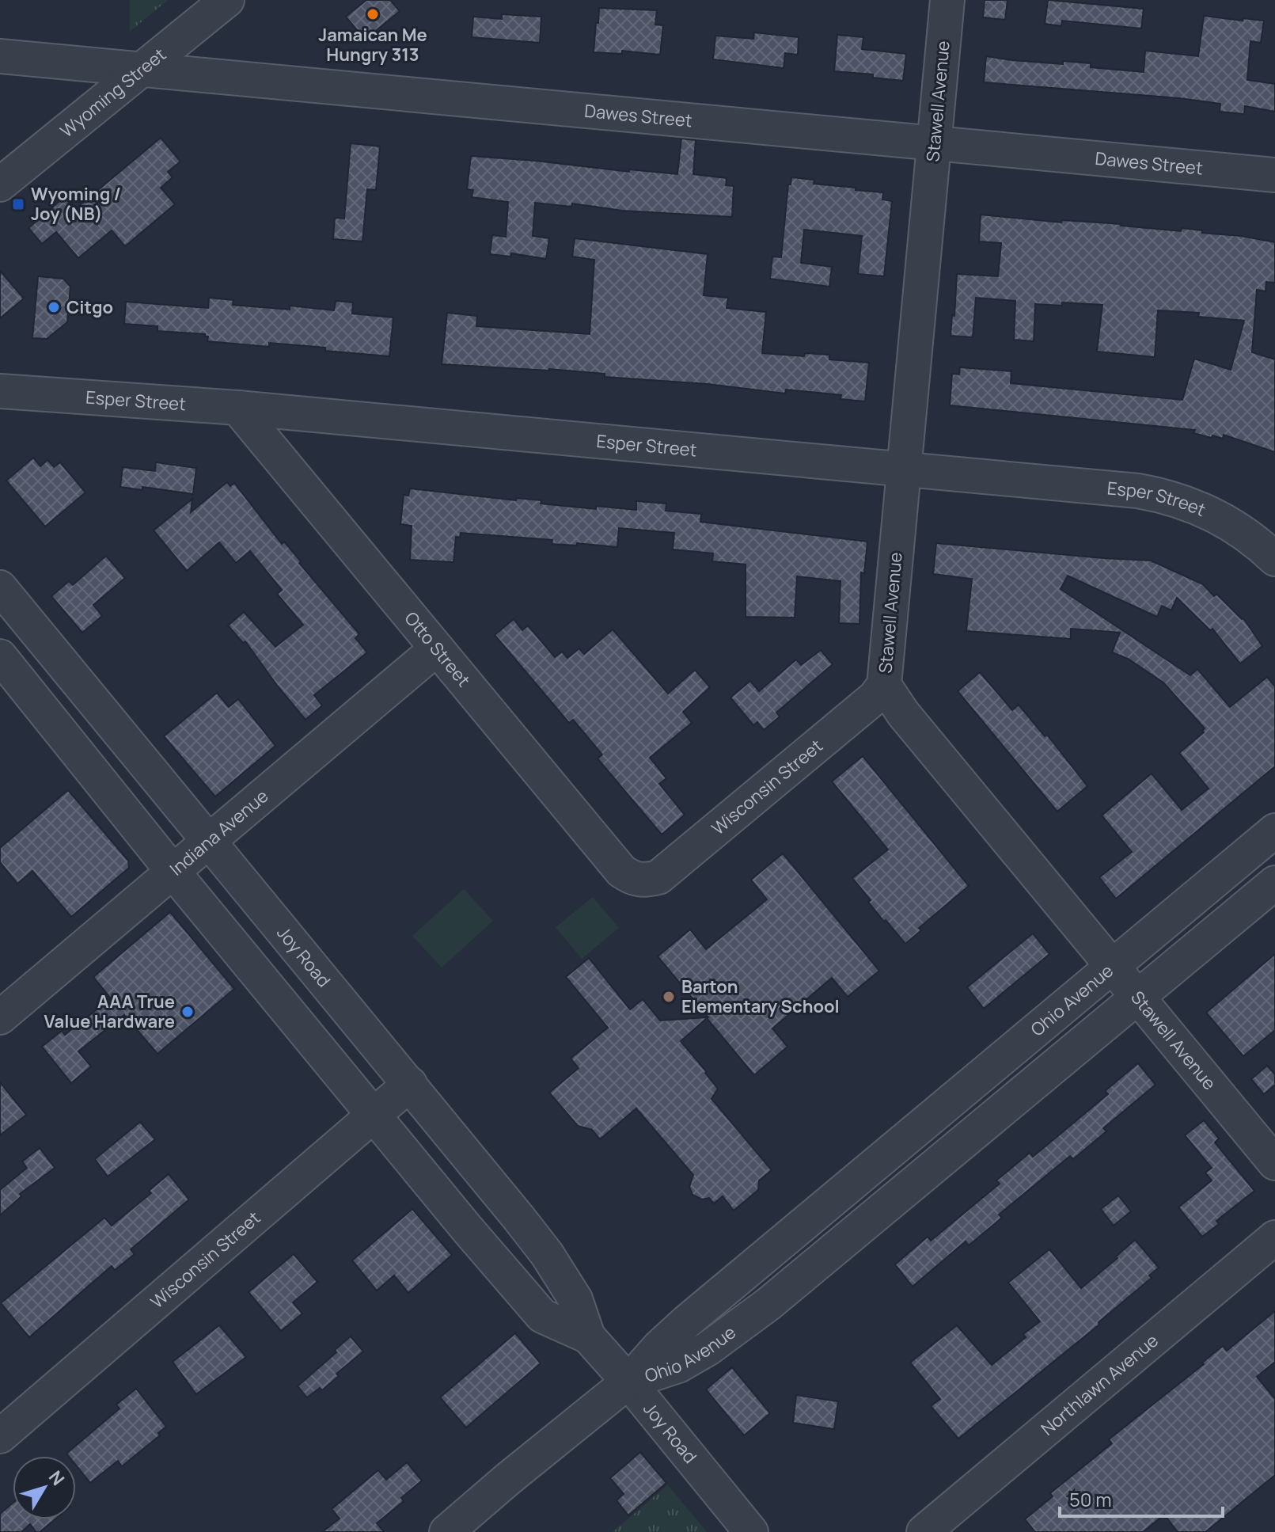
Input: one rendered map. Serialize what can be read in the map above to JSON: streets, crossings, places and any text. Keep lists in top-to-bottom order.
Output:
{
  "streets": {
    "street": [
      "Wyoming Street",
      "Stawell Avenue",
      "Dawes Street",
      "Esper Street",
      "Otto Street",
      "Wisconsin Street",
      "Indiana Avenue",
      "Joy Road",
      "Ohio Avenue",
      "Northlawn Avenue"
    ]
  },
  "crossings": [
    ["Wyoming Street", "Dawes Street"],
    ["Stawell Avenue", "Dawes Street"],
    ["Stawell Avenue", "Esper Street"],
    ["Stawell Avenue", "Wisconsin Street"],
    ["Stawell Avenue", "Ohio Avenue"],
    ["Esper Street", "Otto Street"],
    ["Otto Street", "Wisconsin Street"],
    ["Otto Street", "Indiana Avenue"],
    ["Wisconsin Street", "Joy Road"],
    ["Indiana Avenue", "Joy Road"],
    ["Joy Road", "Ohio Avenue"]
  ],
  "places": {
    "other": [
      "Jamaican Me Hungry 313",
      "Citgo",
      "Barton Elementary School",
      "AAA True Value Hardware"
    ],
    "transit": ["Wyoming / Joy (NB)"]
  },
  "scale_bar": "50 m",
  "north": "top right"
}
